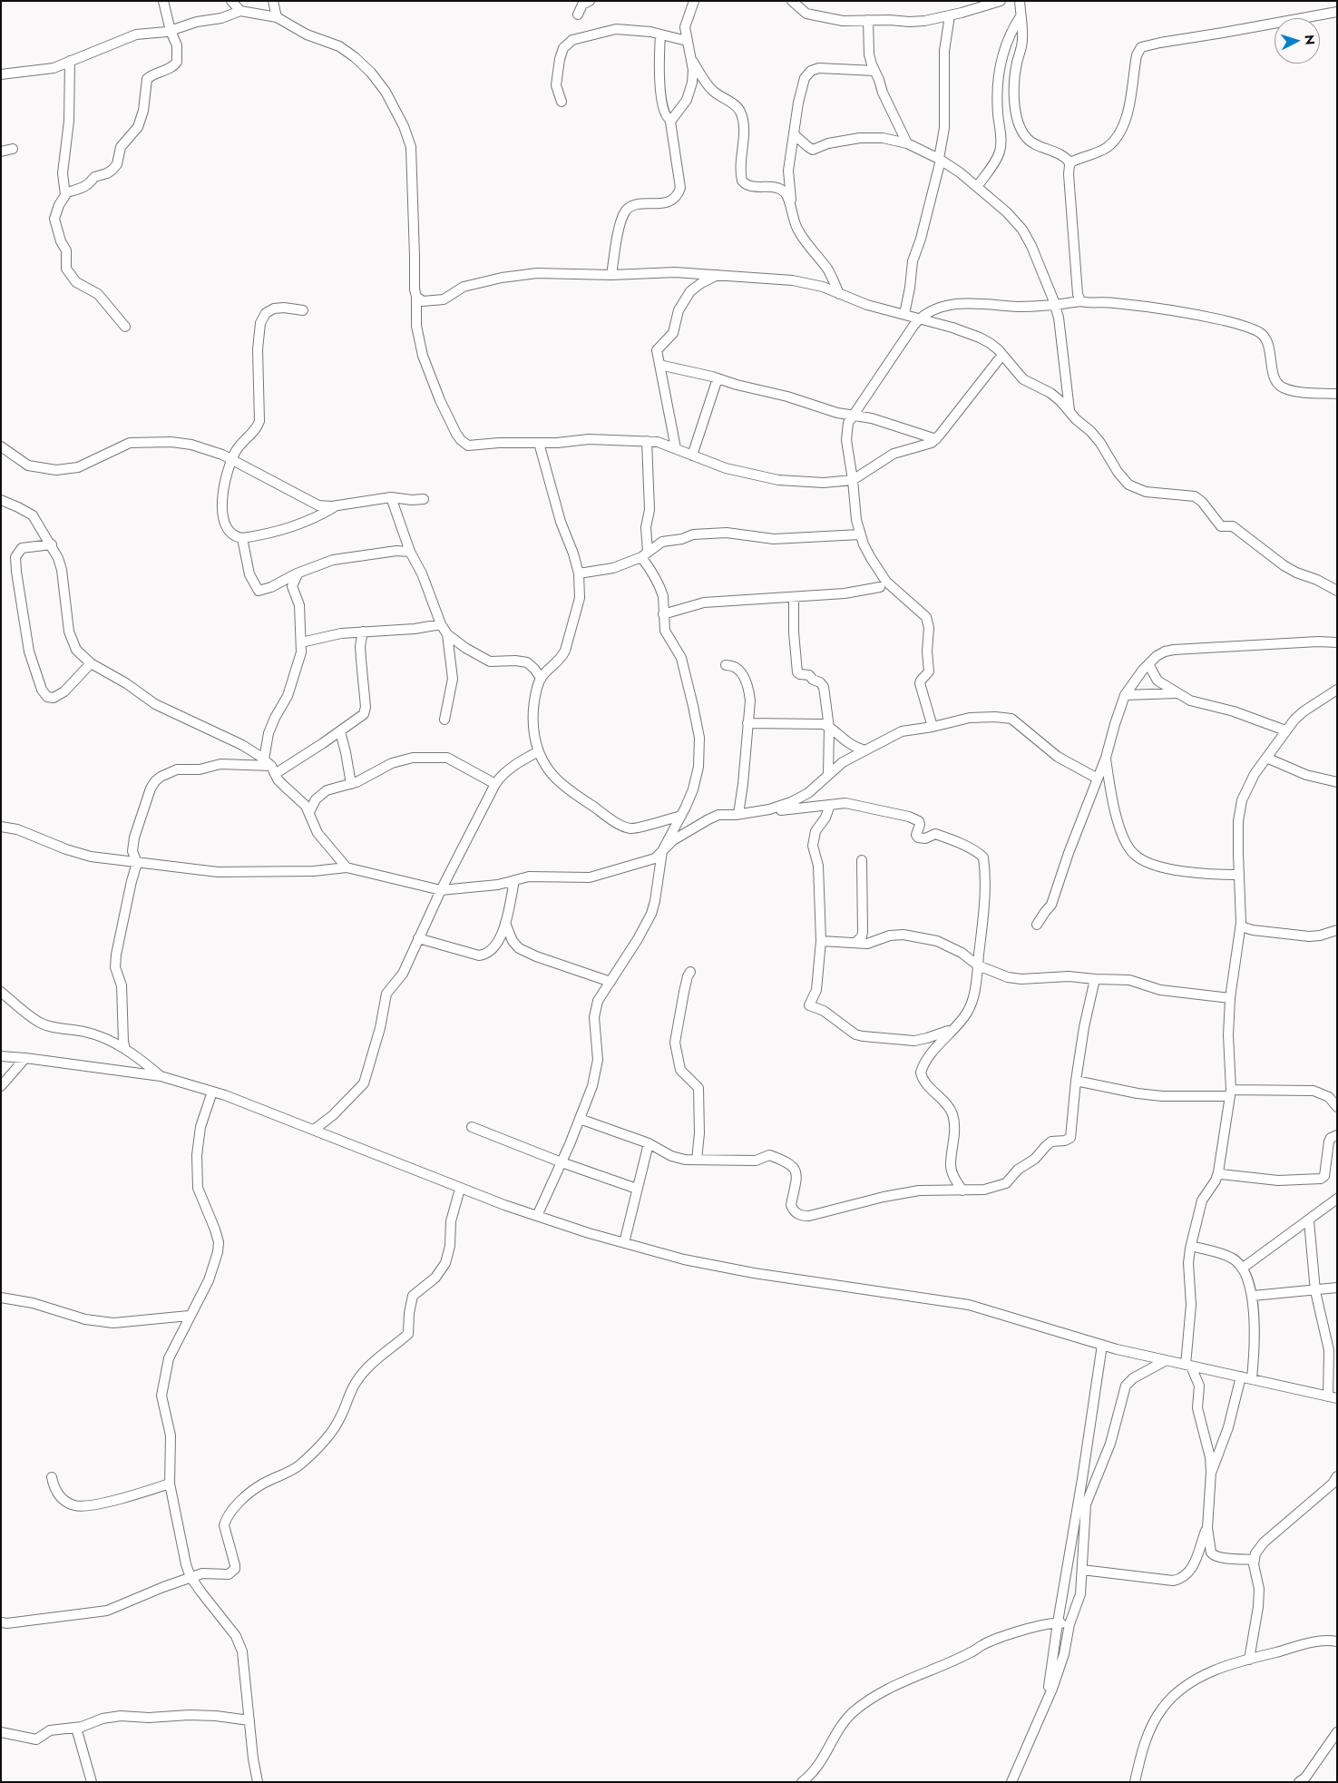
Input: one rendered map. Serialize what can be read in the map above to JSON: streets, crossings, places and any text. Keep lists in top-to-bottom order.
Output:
{
  "north": "right"
}
